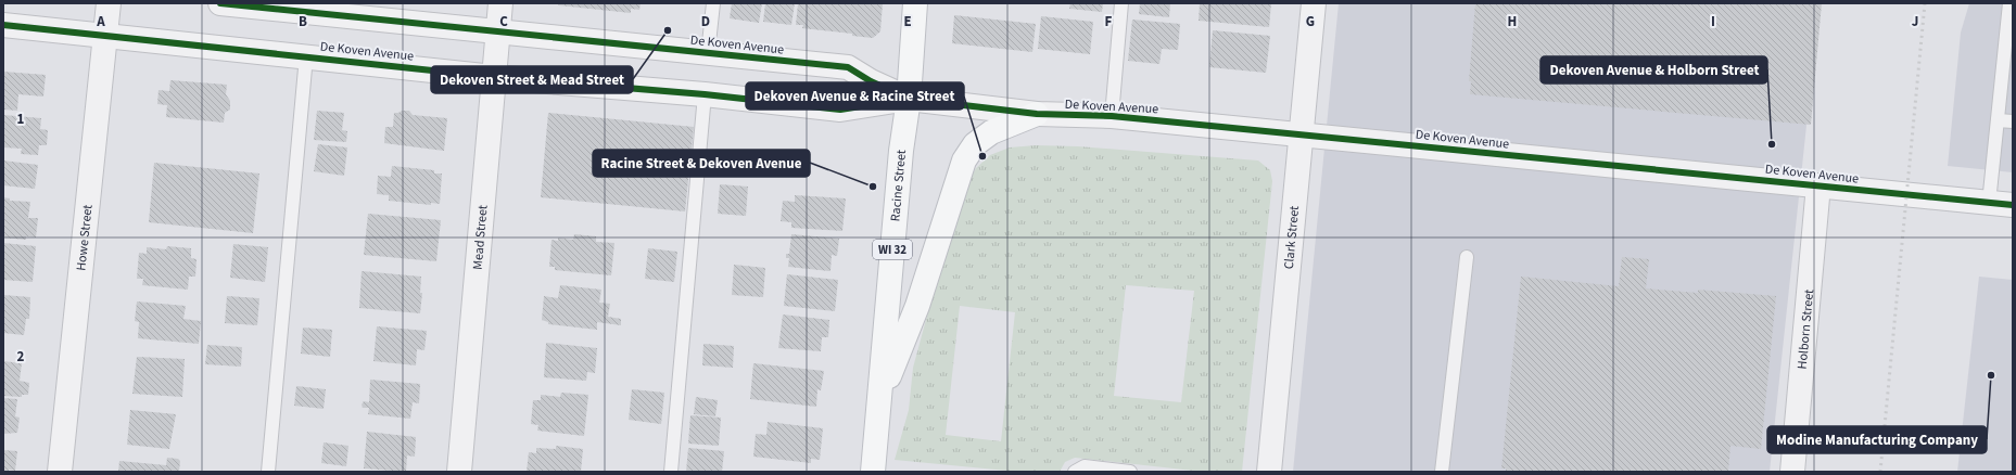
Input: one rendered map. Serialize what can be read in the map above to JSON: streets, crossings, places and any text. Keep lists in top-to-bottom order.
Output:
{
  "streets": {
    "main road": ["Racine Street", "WI 32"],
    "street": [
      "De Koven Avenue",
      "Howe Street",
      "Mead Street",
      "Clark Street",
      "Holborn Street"
    ]
  },
  "crossings": [
    ["De Koven Avenue", "Racine Street"],
    ["De Koven Avenue", "Howe Street"],
    ["De Koven Avenue", "Mead Street"],
    ["De Koven Avenue", "Clark Street"],
    ["De Koven Avenue", "Holborn Street"]
  ],
  "places": [
    "Dekoven Street & Mead Street",
    "Dekoven Avenue & Holborn Street",
    "Dekoven Avenue & Racine Street",
    "Racine Street & Dekoven Avenue",
    "Modine Manufacturing Company"
  ],
  "grid": {
    "columns": [
      "A",
      "B",
      "C",
      "D",
      "E",
      "F",
      "G",
      "H",
      "I",
      "J"
    ],
    "rows": ["1", "2"]
  }
}
